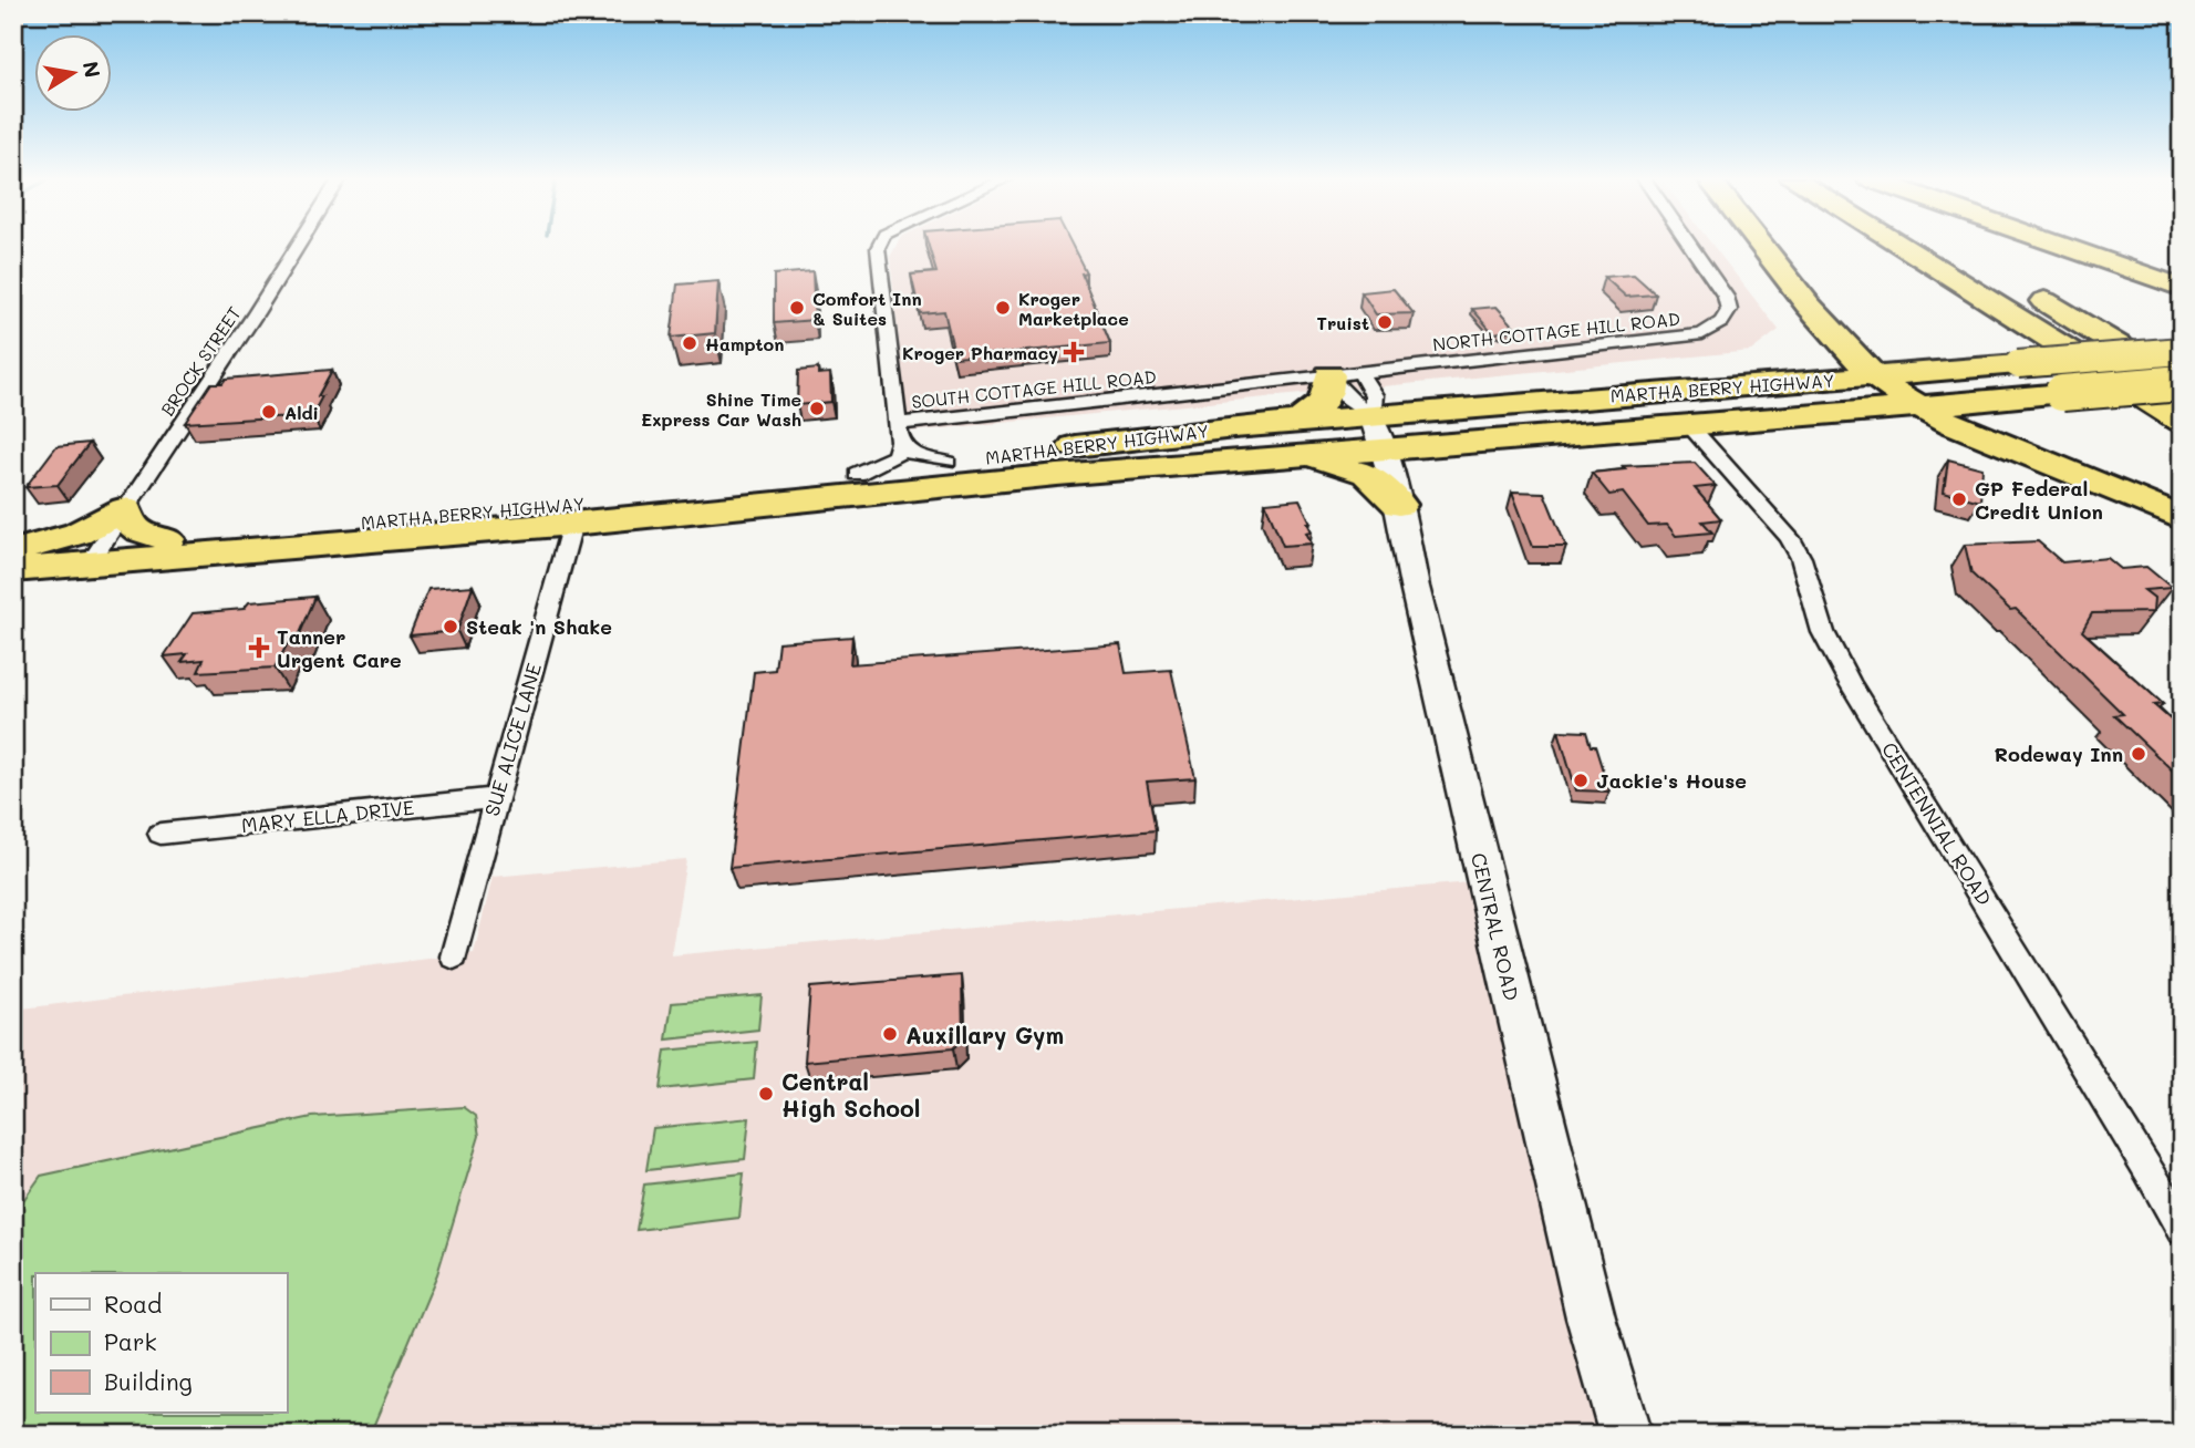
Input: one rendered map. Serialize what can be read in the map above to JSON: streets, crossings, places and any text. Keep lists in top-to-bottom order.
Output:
{
  "streets": {
    "highway": ["MARTHA BERRY HIGHWAY"],
    "street": [
      "NORTH COTTAGE HILL ROAD",
      "BROCK STREET",
      "SOUTH COTTAGE HILL ROAD",
      "SUE ALICE LANE",
      "MARY ELLA DRIVE",
      "CENTENNIAL ROAD",
      "CENTRAL ROAD"
    ]
  },
  "crossings": [
    ["NORTH COTTAGE HILL ROAD", "SOUTH COTTAGE HILL ROAD"],
    ["NORTH COTTAGE HILL ROAD", "CENTRAL ROAD"],
    ["BROCK STREET", "MARTHA BERRY HIGHWAY"],
    ["MARTHA BERRY HIGHWAY", "SUE ALICE LANE"],
    ["MARTHA BERRY HIGHWAY", "CENTENNIAL ROAD"],
    ["MARTHA BERRY HIGHWAY", "CENTRAL ROAD"],
    ["SOUTH COTTAGE HILL ROAD", "CENTRAL ROAD"],
    ["SUE ALICE LANE", "MARY ELLA DRIVE"]
  ],
  "places": {
    "other": [
      "Comfort Inn & Suites",
      "Kroger Marketplace",
      "Truist",
      "Hampton",
      "Shine Time Express Car Wash",
      "Aldi",
      "GP Federal Credit Union",
      "Steak 'n Shake",
      "Rodeway Inn",
      "Jackie's House",
      "Auxillary Gym",
      "Central High School"
    ],
    "health": ["Kroger Pharmacy", "Tanner Urgent Care"]
  },
  "legend": ["Road", "Park", "Building"],
  "north": "right"
}
